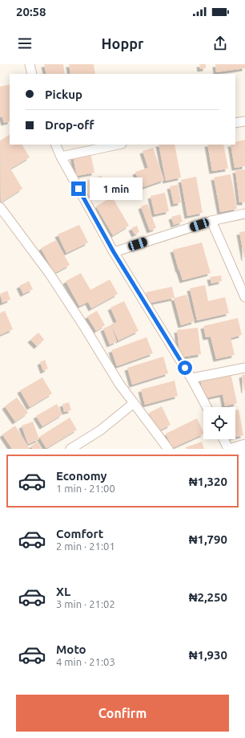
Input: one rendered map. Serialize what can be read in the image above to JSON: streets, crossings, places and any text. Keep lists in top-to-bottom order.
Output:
{
  "page": {
    "status": "20:58",
    "header": "Hoppr",
    "banner": ["Pickup", "Drop-off"],
    "bubble": "1 min",
    "list": [
      {
        "name": "Economy",
        "note": "1 min · 21:00",
        "value": "₦1,320"
      },
      {
        "name": "Comfort",
        "note": "2 min · 21:01",
        "value": "₦1,790"
      },
      {
        "name": "XL",
        "note": "3 min · 21:02",
        "value": "₦2,250"
      },
      {
        "name": "Moto",
        "note": "4 min · 21:03",
        "value": "₦1,930"
      }
    ],
    "buttons": "Confirm"
  }
}
